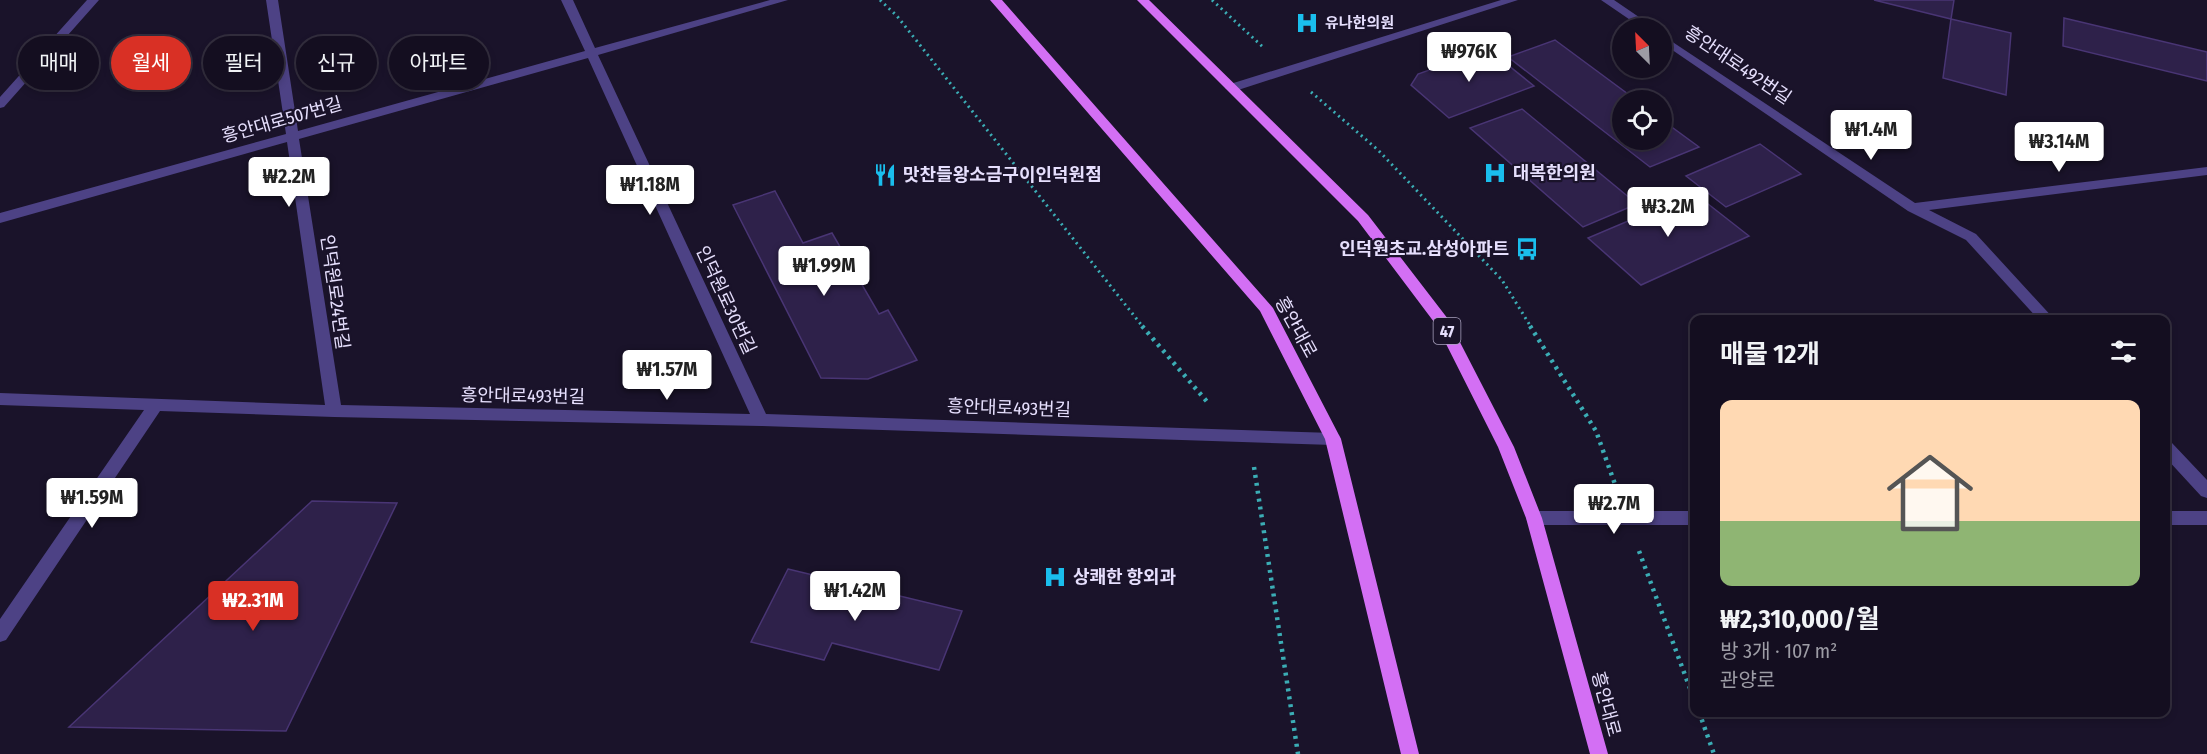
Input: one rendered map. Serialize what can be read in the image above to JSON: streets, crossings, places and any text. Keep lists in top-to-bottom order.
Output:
{
  "streets": {
    "main road": ["흥안대로", "47"],
    "street": [
      "흥안대로492번길",
      "흥안대로507번길",
      "인덕원로24번길",
      "인덕원로30번길",
      "흥안대로493번길"
    ]
  },
  "crossings": [
    ["흥안대로507번길", "인덕원로24번길"],
    ["흥안대로507번길", "인덕원로30번길"],
    ["인덕원로24번길", "흥안대로493번길"],
    ["인덕원로30번길", "흥안대로493번길"],
    ["흥안대로", "흥안대로493번길"]
  ],
  "places": {
    "hospital": ["유나한의원", "대복한의원", "상쾌한 항외과"],
    "restaurant": ["맛찬들왕소금구이인덕원점"],
    "bus stop": ["인덕원초교.삼성아파트"]
  },
  "north": "top left",
  "page": {
    "price": [
      "₩976K",
      "₩1.4M",
      "₩3.14M",
      "₩2.2M",
      "₩1.18M",
      "₩3.2M",
      "₩1.99M",
      "₩1.57M",
      "₩1.59M",
      "₩2.7M",
      "₩1.42M",
      "₩2.31M"
    ],
    "chip": [
      "매매",
      "월세",
      "필터",
      "신규",
      "아파트"
    ],
    "heading": "매물 12개",
    "list": [
      {
        "name": "₩2,310,000/월",
        "note": "방 3개 · 107 m² · 관양로"
      }
    ]
  }
}
